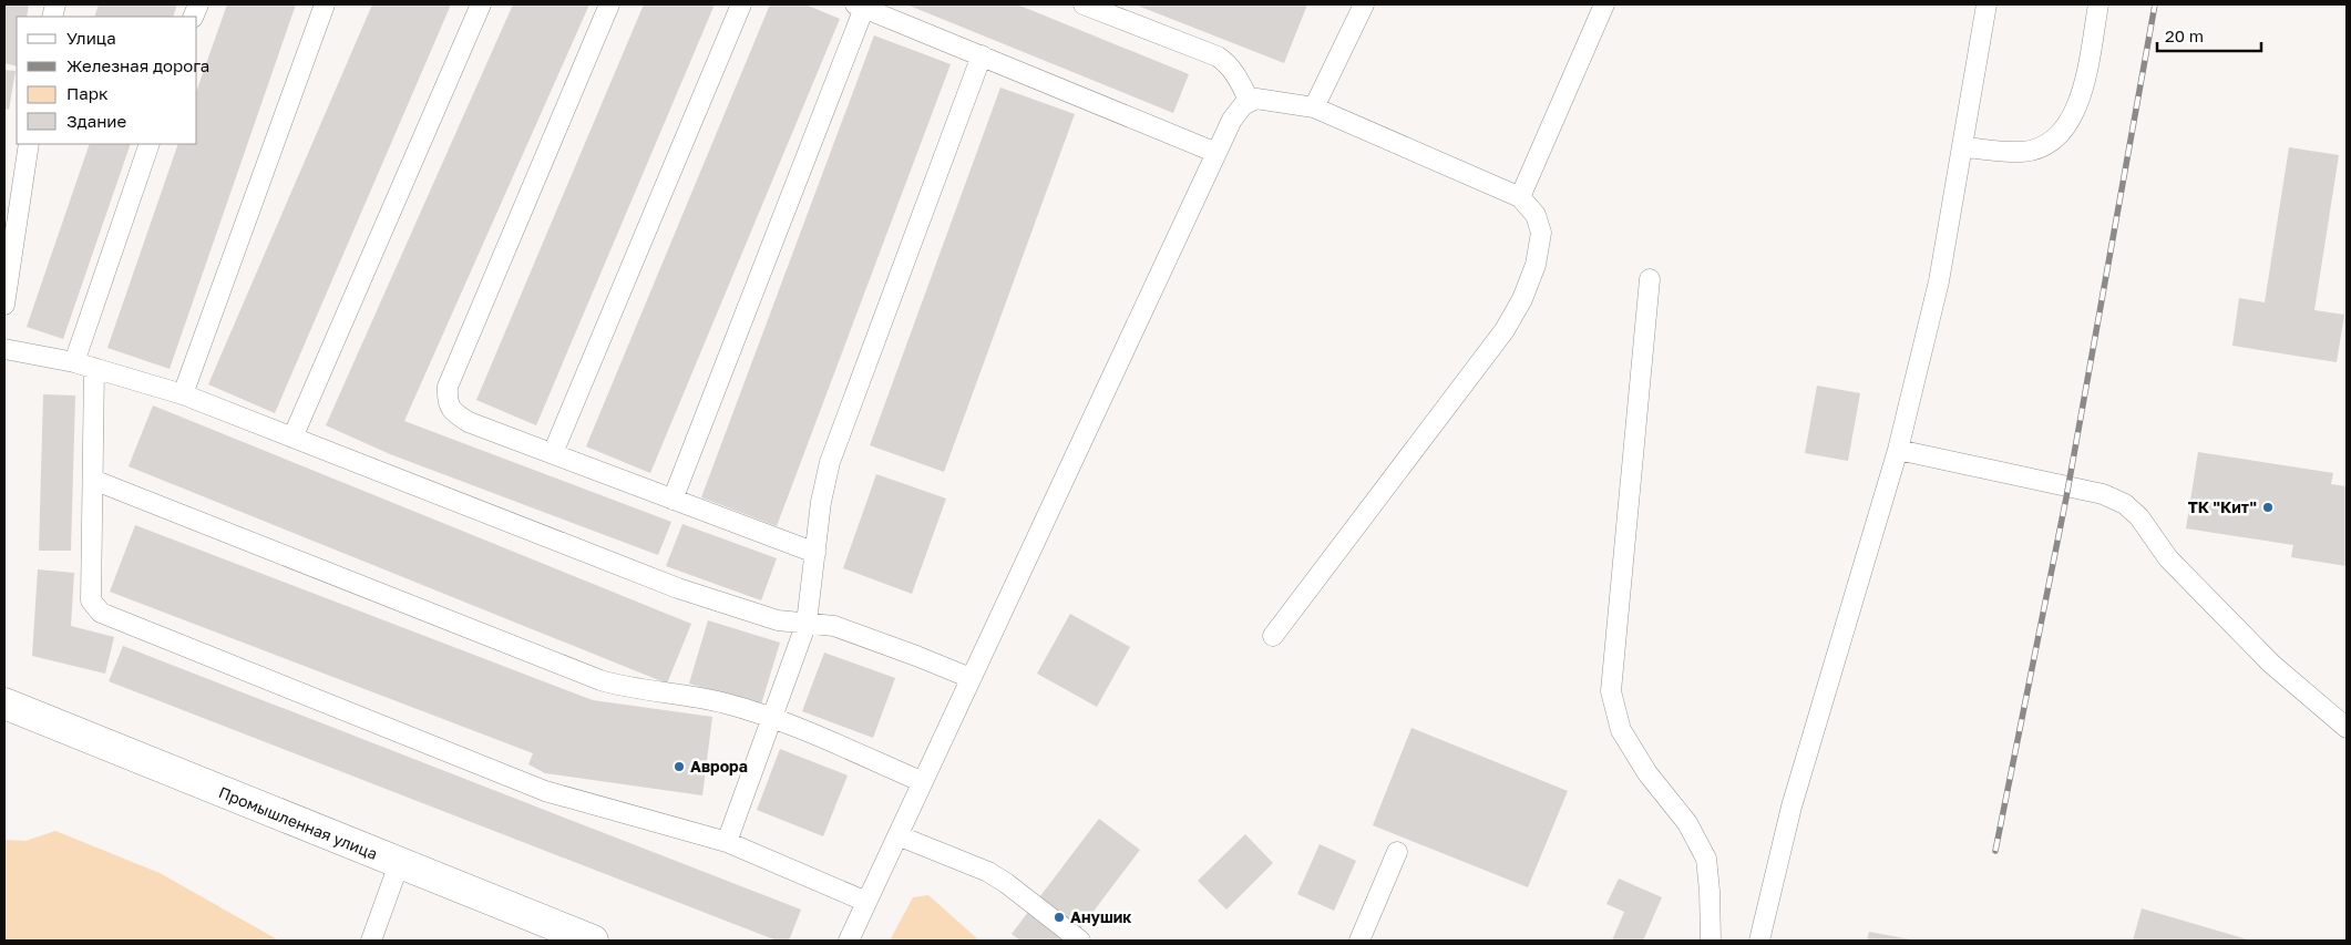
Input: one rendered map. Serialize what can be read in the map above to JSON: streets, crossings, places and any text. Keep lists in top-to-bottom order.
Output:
{
  "streets": {
    "street": ["Промышленная улица"]
  },
  "places": ["ТК \"Кит\"", "Аврора", "Анушик"],
  "legend": [
    "Улица",
    "Железная дорога",
    "Парк",
    "Здание"
  ],
  "scale_bar": "20 m"
}
